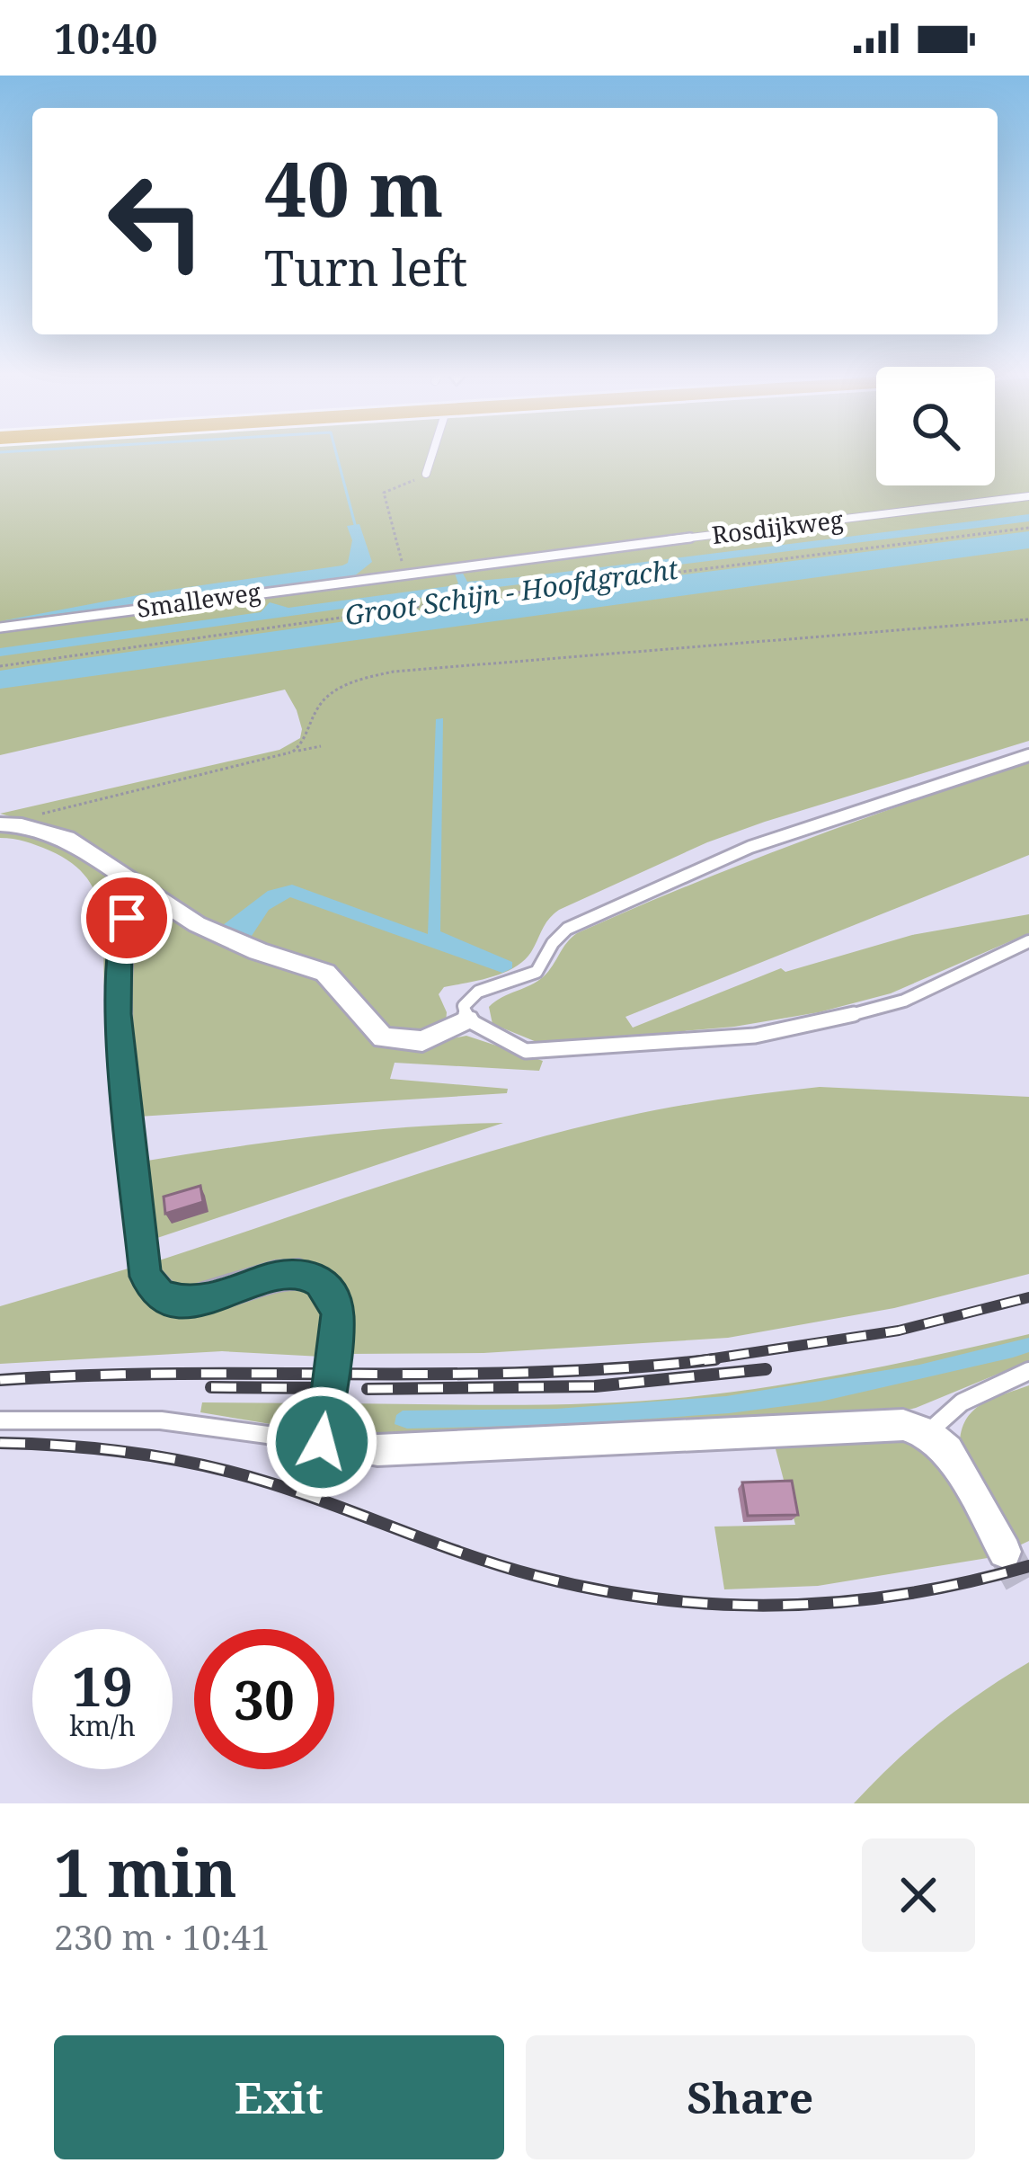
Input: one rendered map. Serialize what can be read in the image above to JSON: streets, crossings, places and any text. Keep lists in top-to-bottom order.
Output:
{
  "streets": {
    "lane": ["Rosdijkweg", "Smalleweg"]
  },
  "crossings": [
    ["Rosdijkweg", "Smalleweg"]
  ],
  "water": ["Groot Schijn - Hoofdgracht"],
  "page": {
    "status": "10:40",
    "turn": ["40 m", "Turn left"],
    "speed": "19 km/h",
    "limit": "30",
    "heading": ["1 min", "230 m · 10:41"],
    "buttons": ["Exit", "Share"]
  }
}
